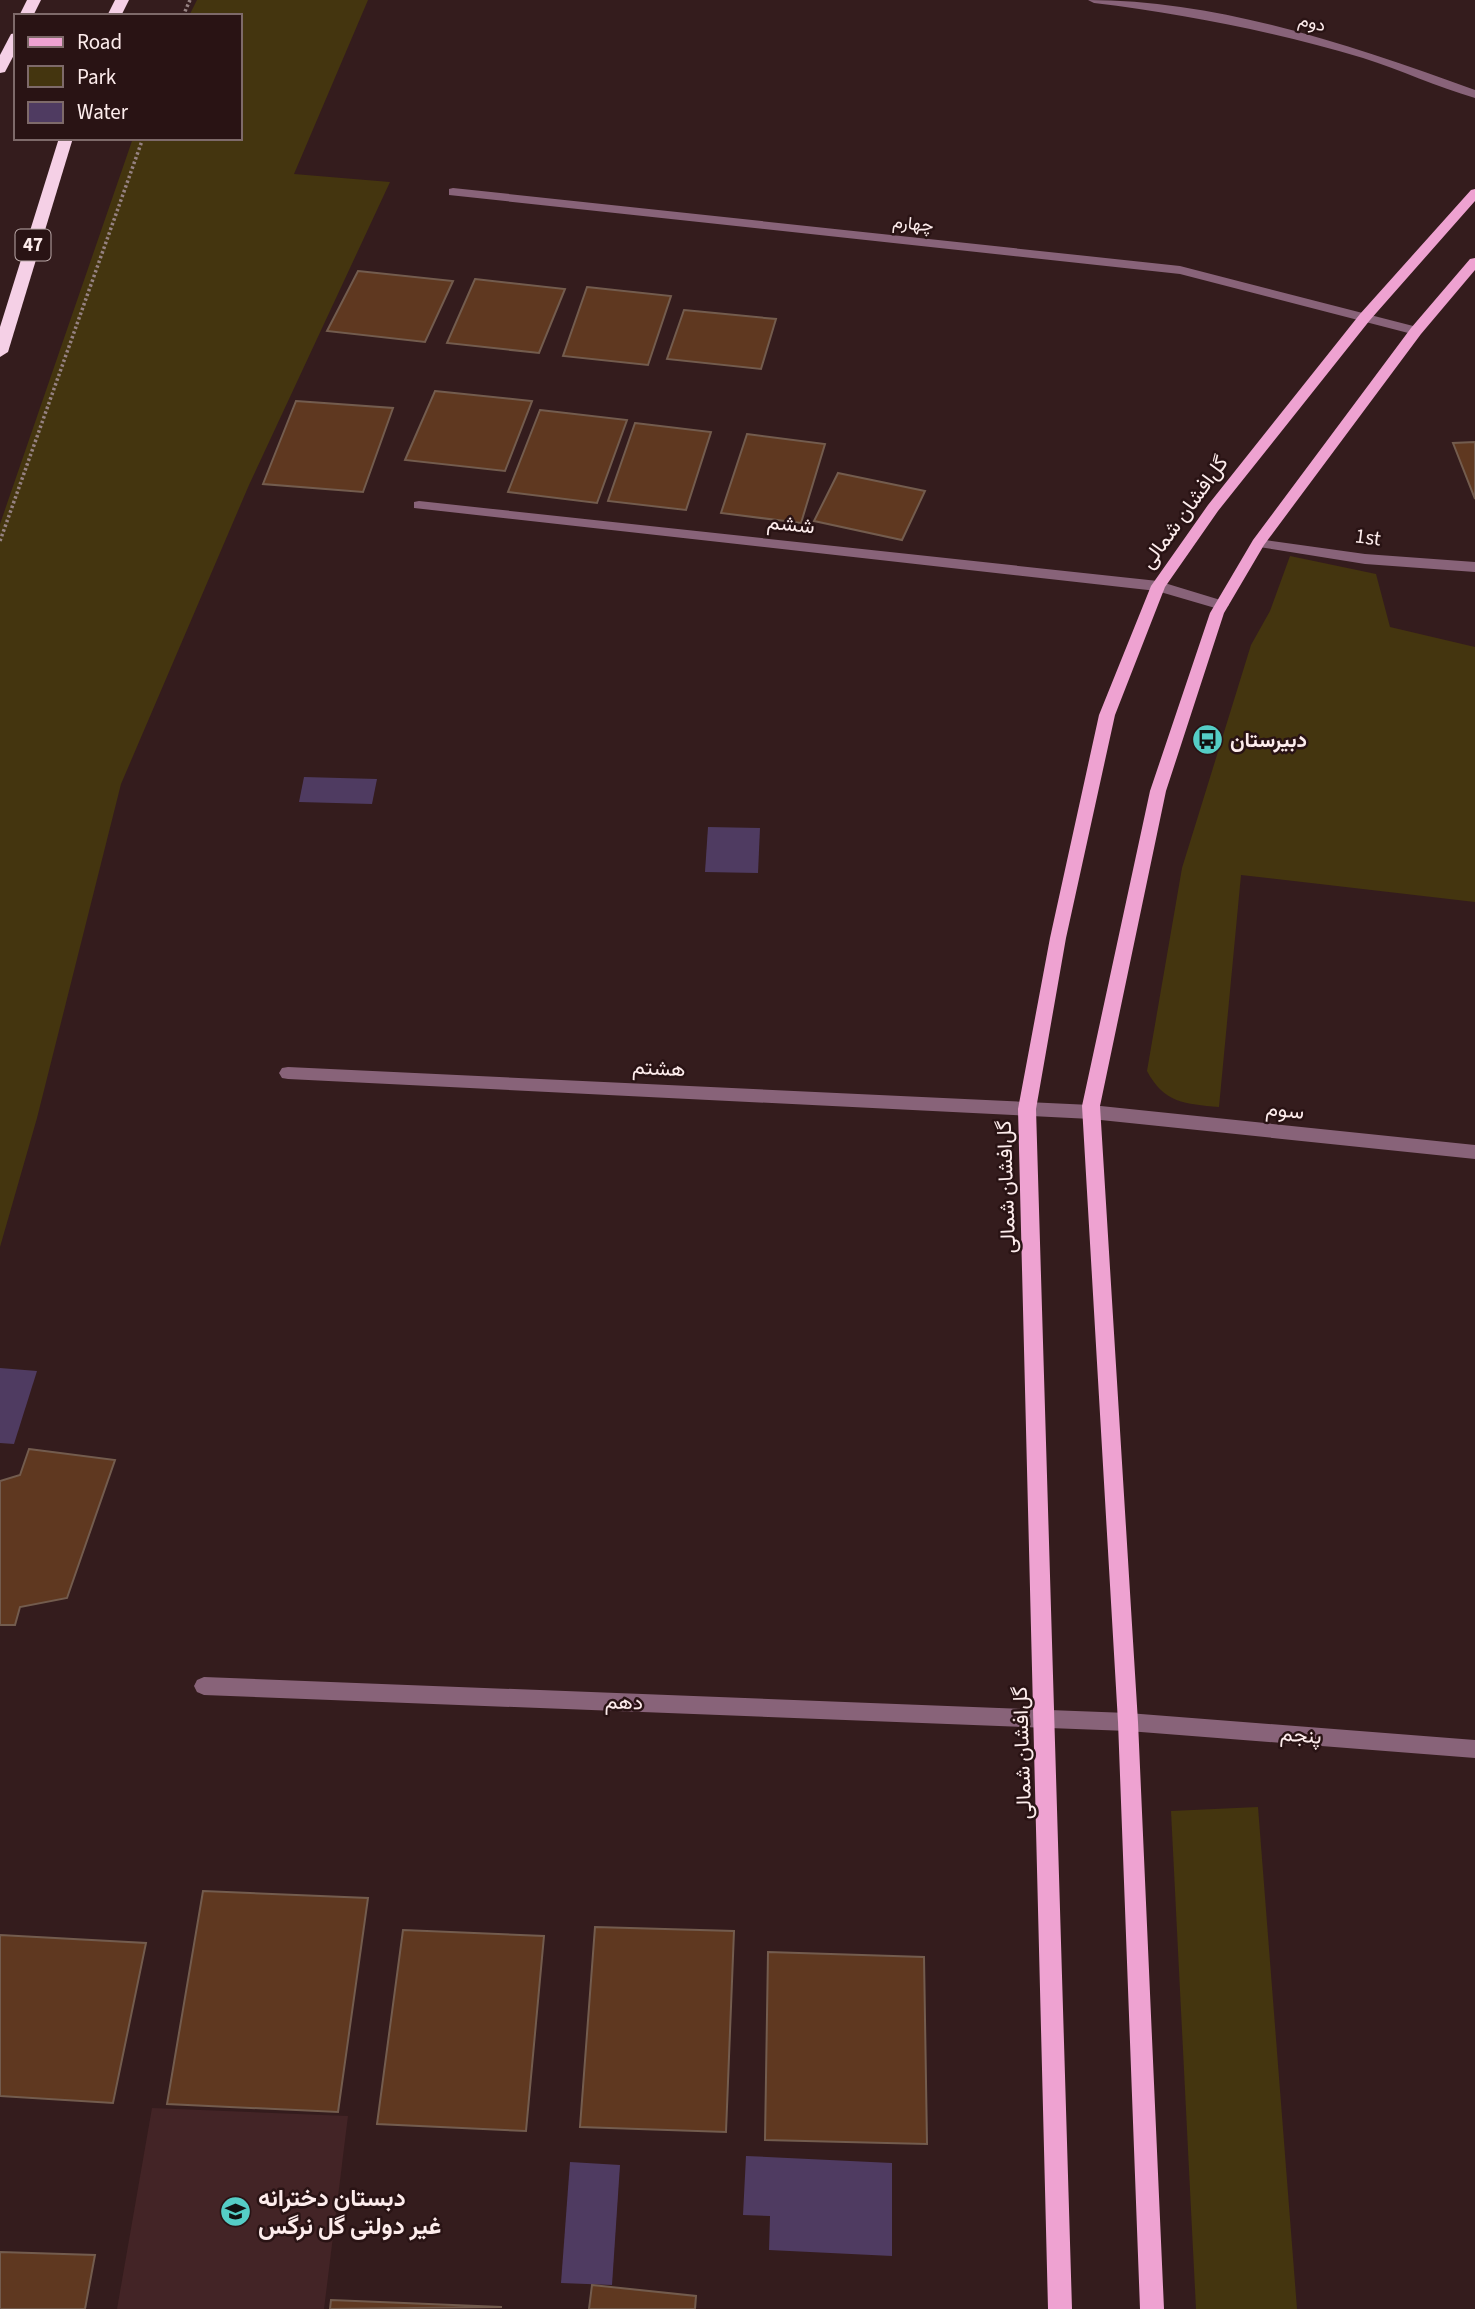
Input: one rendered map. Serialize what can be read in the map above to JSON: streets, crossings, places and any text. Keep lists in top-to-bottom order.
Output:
{
  "streets": {
    "highway": ["47"],
    "main road": ["گل‌افشان شمالی"],
    "street": [
      "دوم",
      "چهارم",
      "ششم",
      "1st",
      "هشتم",
      "سوم",
      "دهم",
      "پنجم"
    ]
  },
  "crossings": [
    ["چهارم", "گل‌افشان شمالی"],
    ["گل‌افشان شمالی", "ششم"],
    ["گل‌افشان شمالی", "هشتم"],
    ["گل‌افشان شمالی", "دهم"],
    ["هشتم", "سوم"],
    ["دهم", "پنجم"]
  ],
  "places": {
    "bus stop": ["دبیرستان"],
    "school or university": ["دبستان دخترانه غیر دولتی گل نرگس"]
  },
  "legend": ["Road", "Park", "Water"]
}
